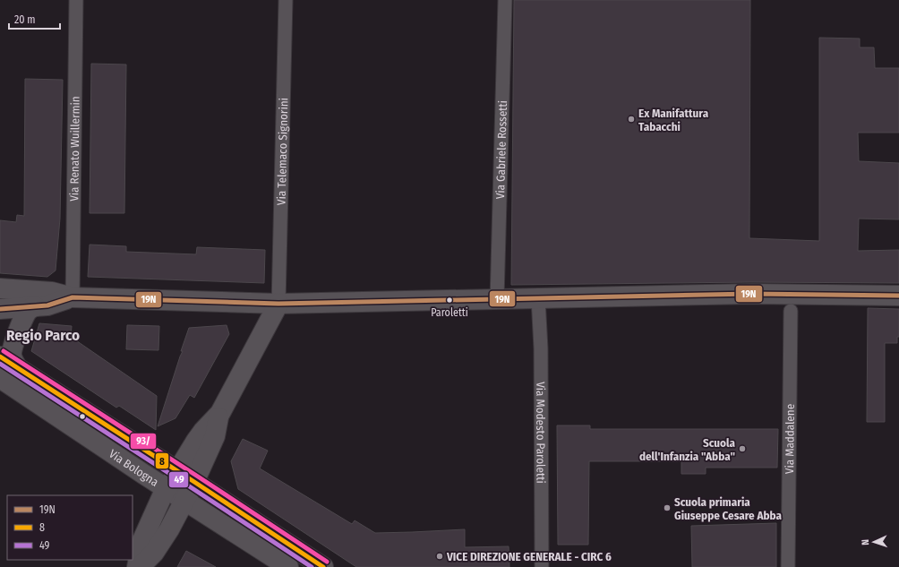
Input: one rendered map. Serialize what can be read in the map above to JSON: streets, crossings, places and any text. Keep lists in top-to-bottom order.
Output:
{
  "streets": {
    "street": [
      "Via Renato Wuillermin",
      "Via Gabriele Rossetti",
      "Via Telemaco Signorini",
      "Via Modesto Paroletti",
      "Via Maddalene",
      "Via Bologna"
    ]
  },
  "districts": ["Regio Parco"],
  "places": [
    "Ex Manifattura Tabacchi",
    "Paroletti",
    "Scuola dell'Infanzia \"Abba\"",
    "Scuola primaria Giuseppe Cesare Abba",
    "VICE DIREZIONE GENERALE - CIRC 6"
  ],
  "lines": [
    "transit line 19N",
    "transit line 93/",
    "transit line 8",
    "transit line 49"
  ],
  "legend": ["19N", "8", "49"],
  "scale_bar": "20 m",
  "north": "left"
}
